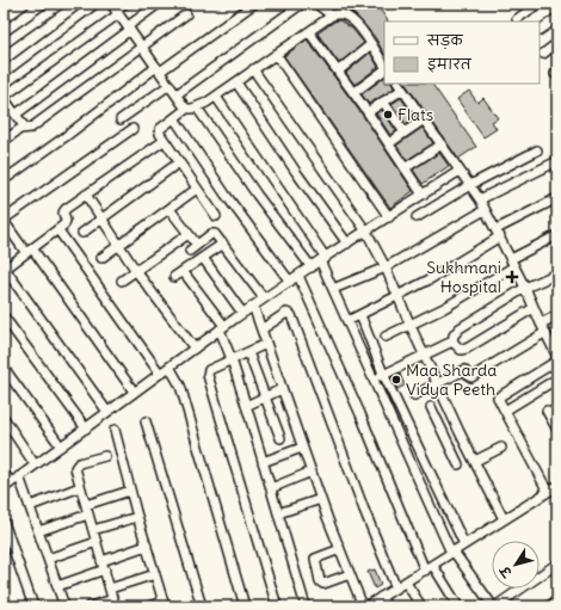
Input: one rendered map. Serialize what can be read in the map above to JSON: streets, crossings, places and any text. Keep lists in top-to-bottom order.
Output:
{
  "places": {
    "other": ["Flats", "Maa Sharda Vidya Peeth"],
    "health": ["Sukhmani Hospital"]
  },
  "legend": ["सड़क", "इमारत"],
  "north": "bottom left"
}
